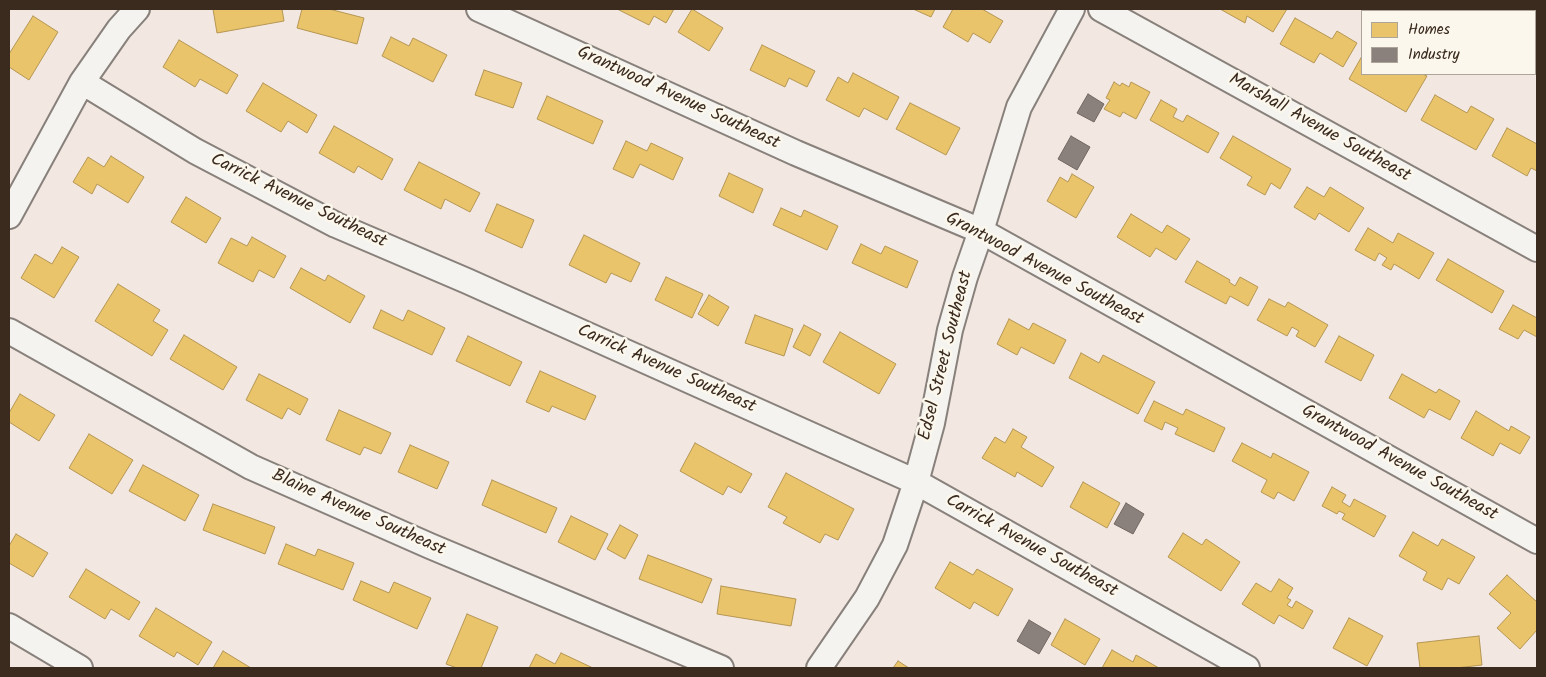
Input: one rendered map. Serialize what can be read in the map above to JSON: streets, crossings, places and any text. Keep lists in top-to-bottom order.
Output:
{
  "streets": {
    "street": [
      "Grantwood Avenue Southeast",
      "Marshall Avenue Southeast",
      "Carrick Avenue Southeast",
      "Edsel Street Southeast",
      "Blaine Avenue Southeast"
    ]
  },
  "crossings": [
    ["Grantwood Avenue Southeast", "Edsel Street Southeast"],
    ["Carrick Avenue Southeast", "Edsel Street Southeast"]
  ],
  "legend": ["Homes", "Industry"]
}
